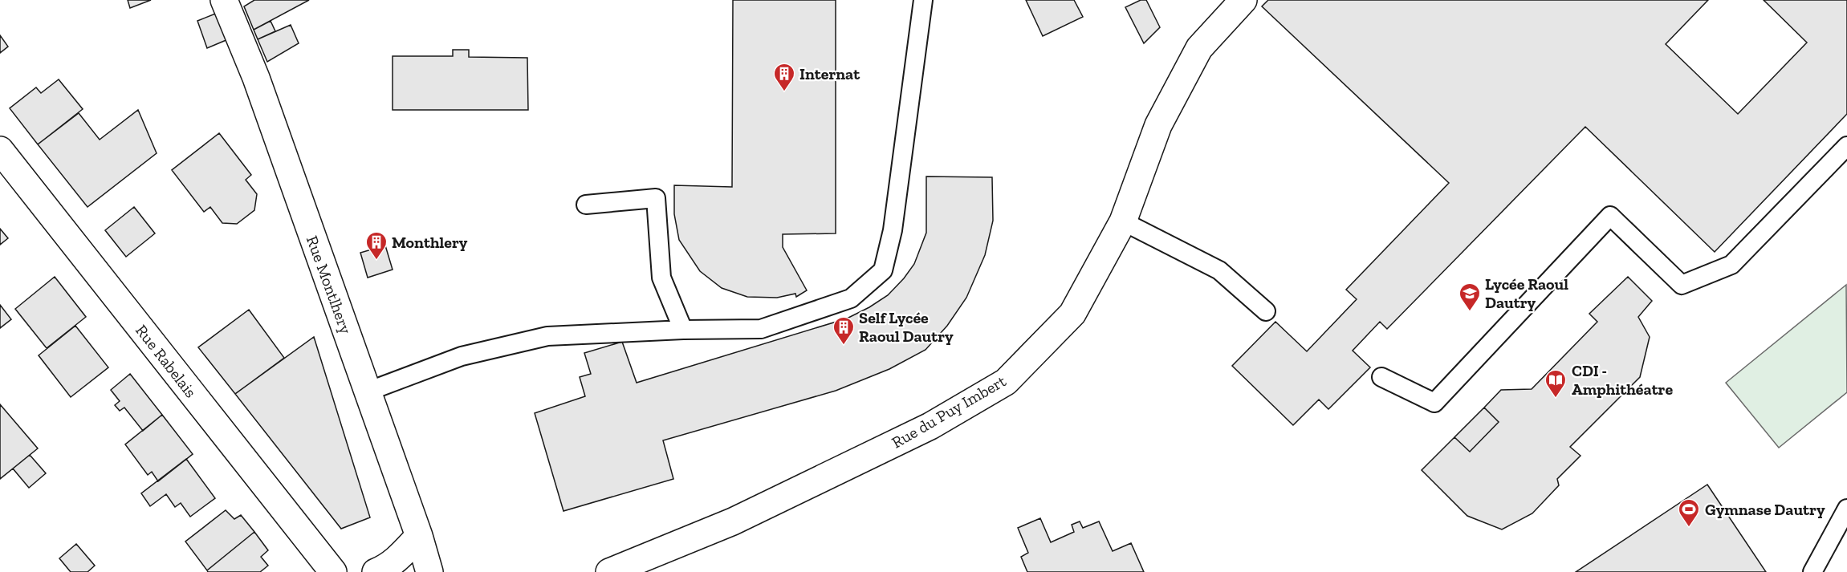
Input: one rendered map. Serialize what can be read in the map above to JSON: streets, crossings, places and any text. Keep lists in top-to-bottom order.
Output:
{
  "streets": {
    "street": ["Rue Montlhery", "Rue Rabelais", "Rue du Puy Imbert"]
  },
  "places": {
    "building": ["Internat", "Monthlery", "Self Lycée Raoul Dautry"],
    "school or university": ["Lycée Raoul Dautry"],
    "library": ["CDI - Amphithéatre"],
    "sports": ["Gymnase Dautry"]
  }
}
